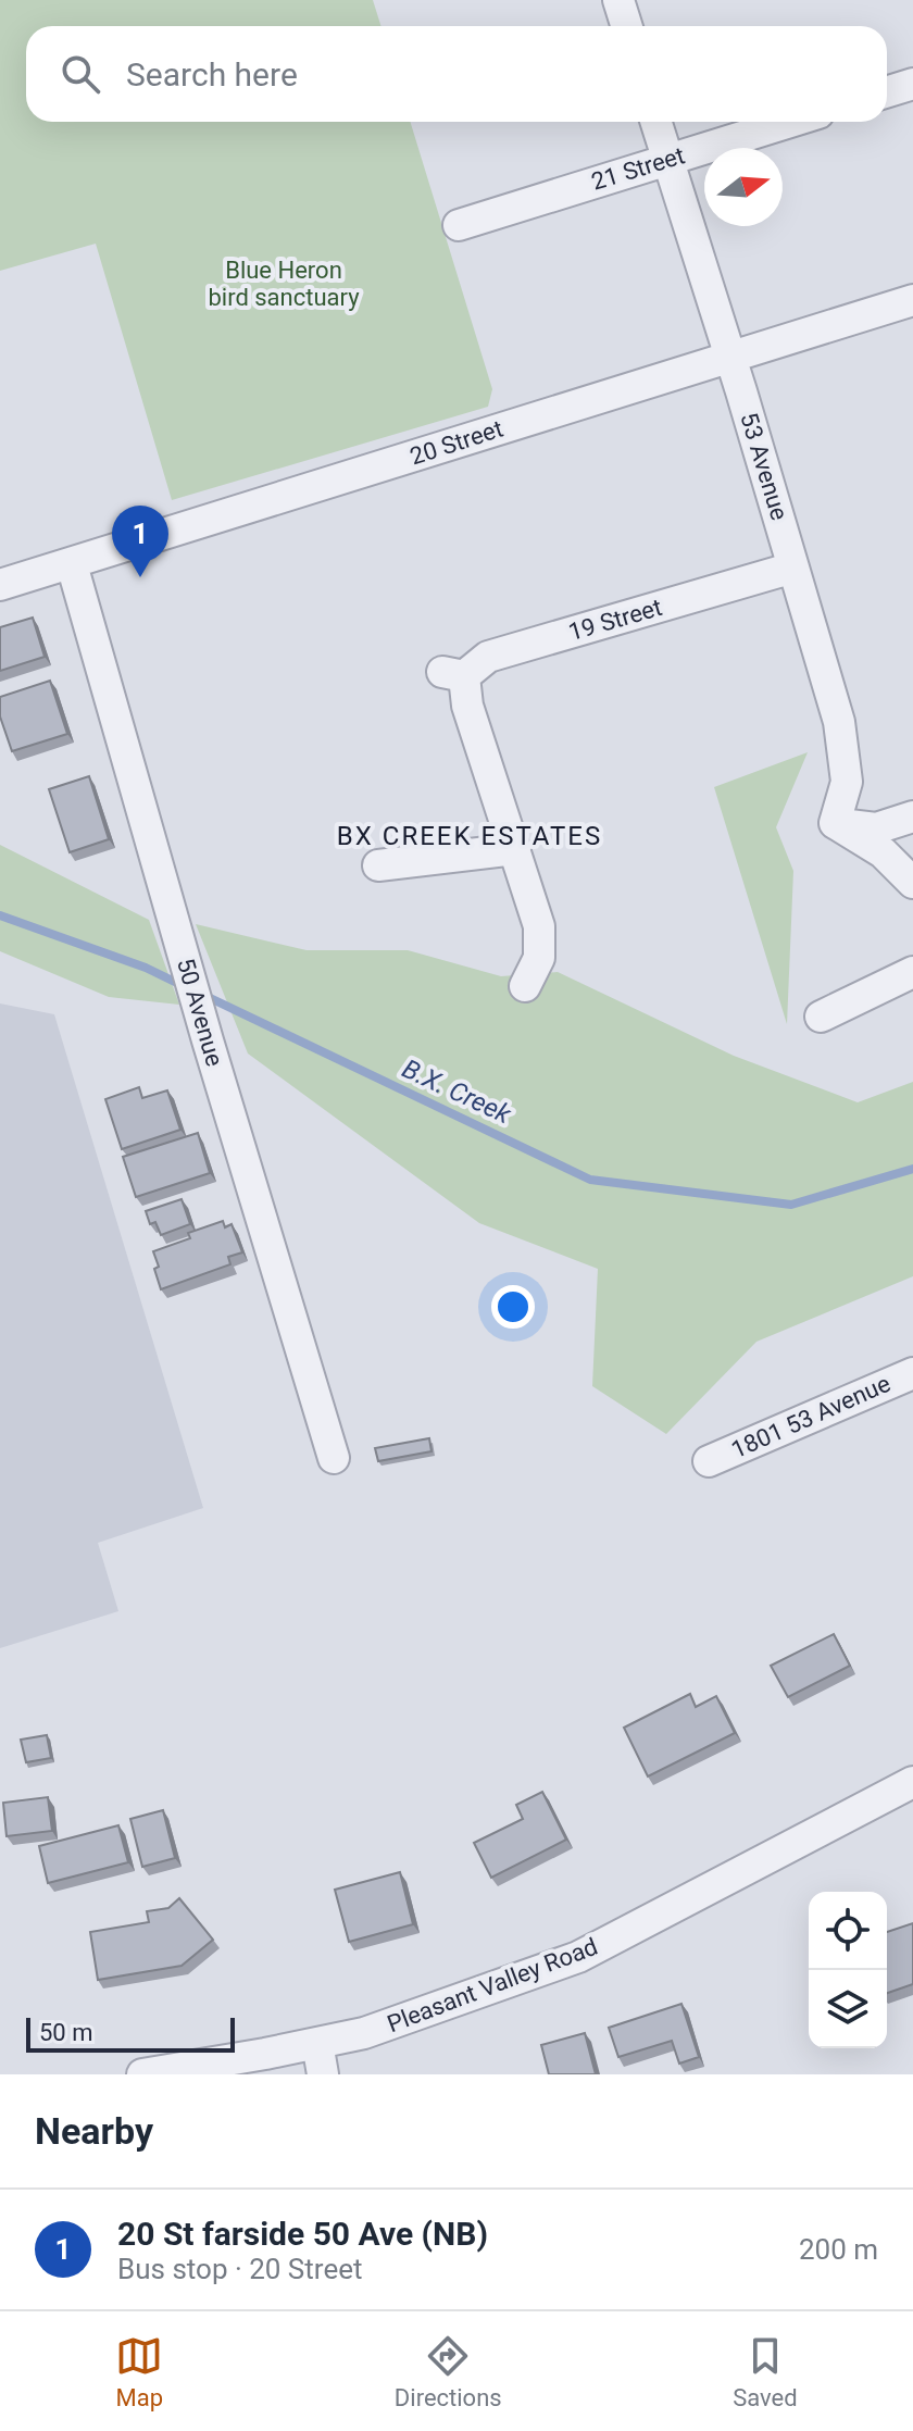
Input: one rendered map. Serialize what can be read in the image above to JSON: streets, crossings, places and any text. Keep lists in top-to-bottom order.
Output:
{
  "streets": {
    "street": [
      "21 Street",
      "20 Street",
      "53 Avenue",
      "19 Street",
      "50 Avenue",
      "1801 53 Avenue",
      "Pleasant Valley Road"
    ]
  },
  "crossings": [
    ["21 Street", "53 Avenue"],
    ["20 Street", "53 Avenue"],
    ["20 Street", "50 Avenue"],
    ["53 Avenue", "19 Street"]
  ],
  "districts": ["BX CREEK ESTATES"],
  "water": ["B.X. Creek"],
  "parks": ["Blue Heron bird sanctuary"],
  "scale_bar": "50 m",
  "north": "right",
  "page": {
    "search": "Search here",
    "pins": "1",
    "scale": "50 m",
    "heading": "Nearby",
    "list": [
      {
        "mark": "1",
        "name": "20 St farside 50 Ave (NB)",
        "note": "Bus stop · 20 Street",
        "value": "200 m"
      }
    ],
    "nav": ["Map", "Directions", "Saved"]
  }
}
